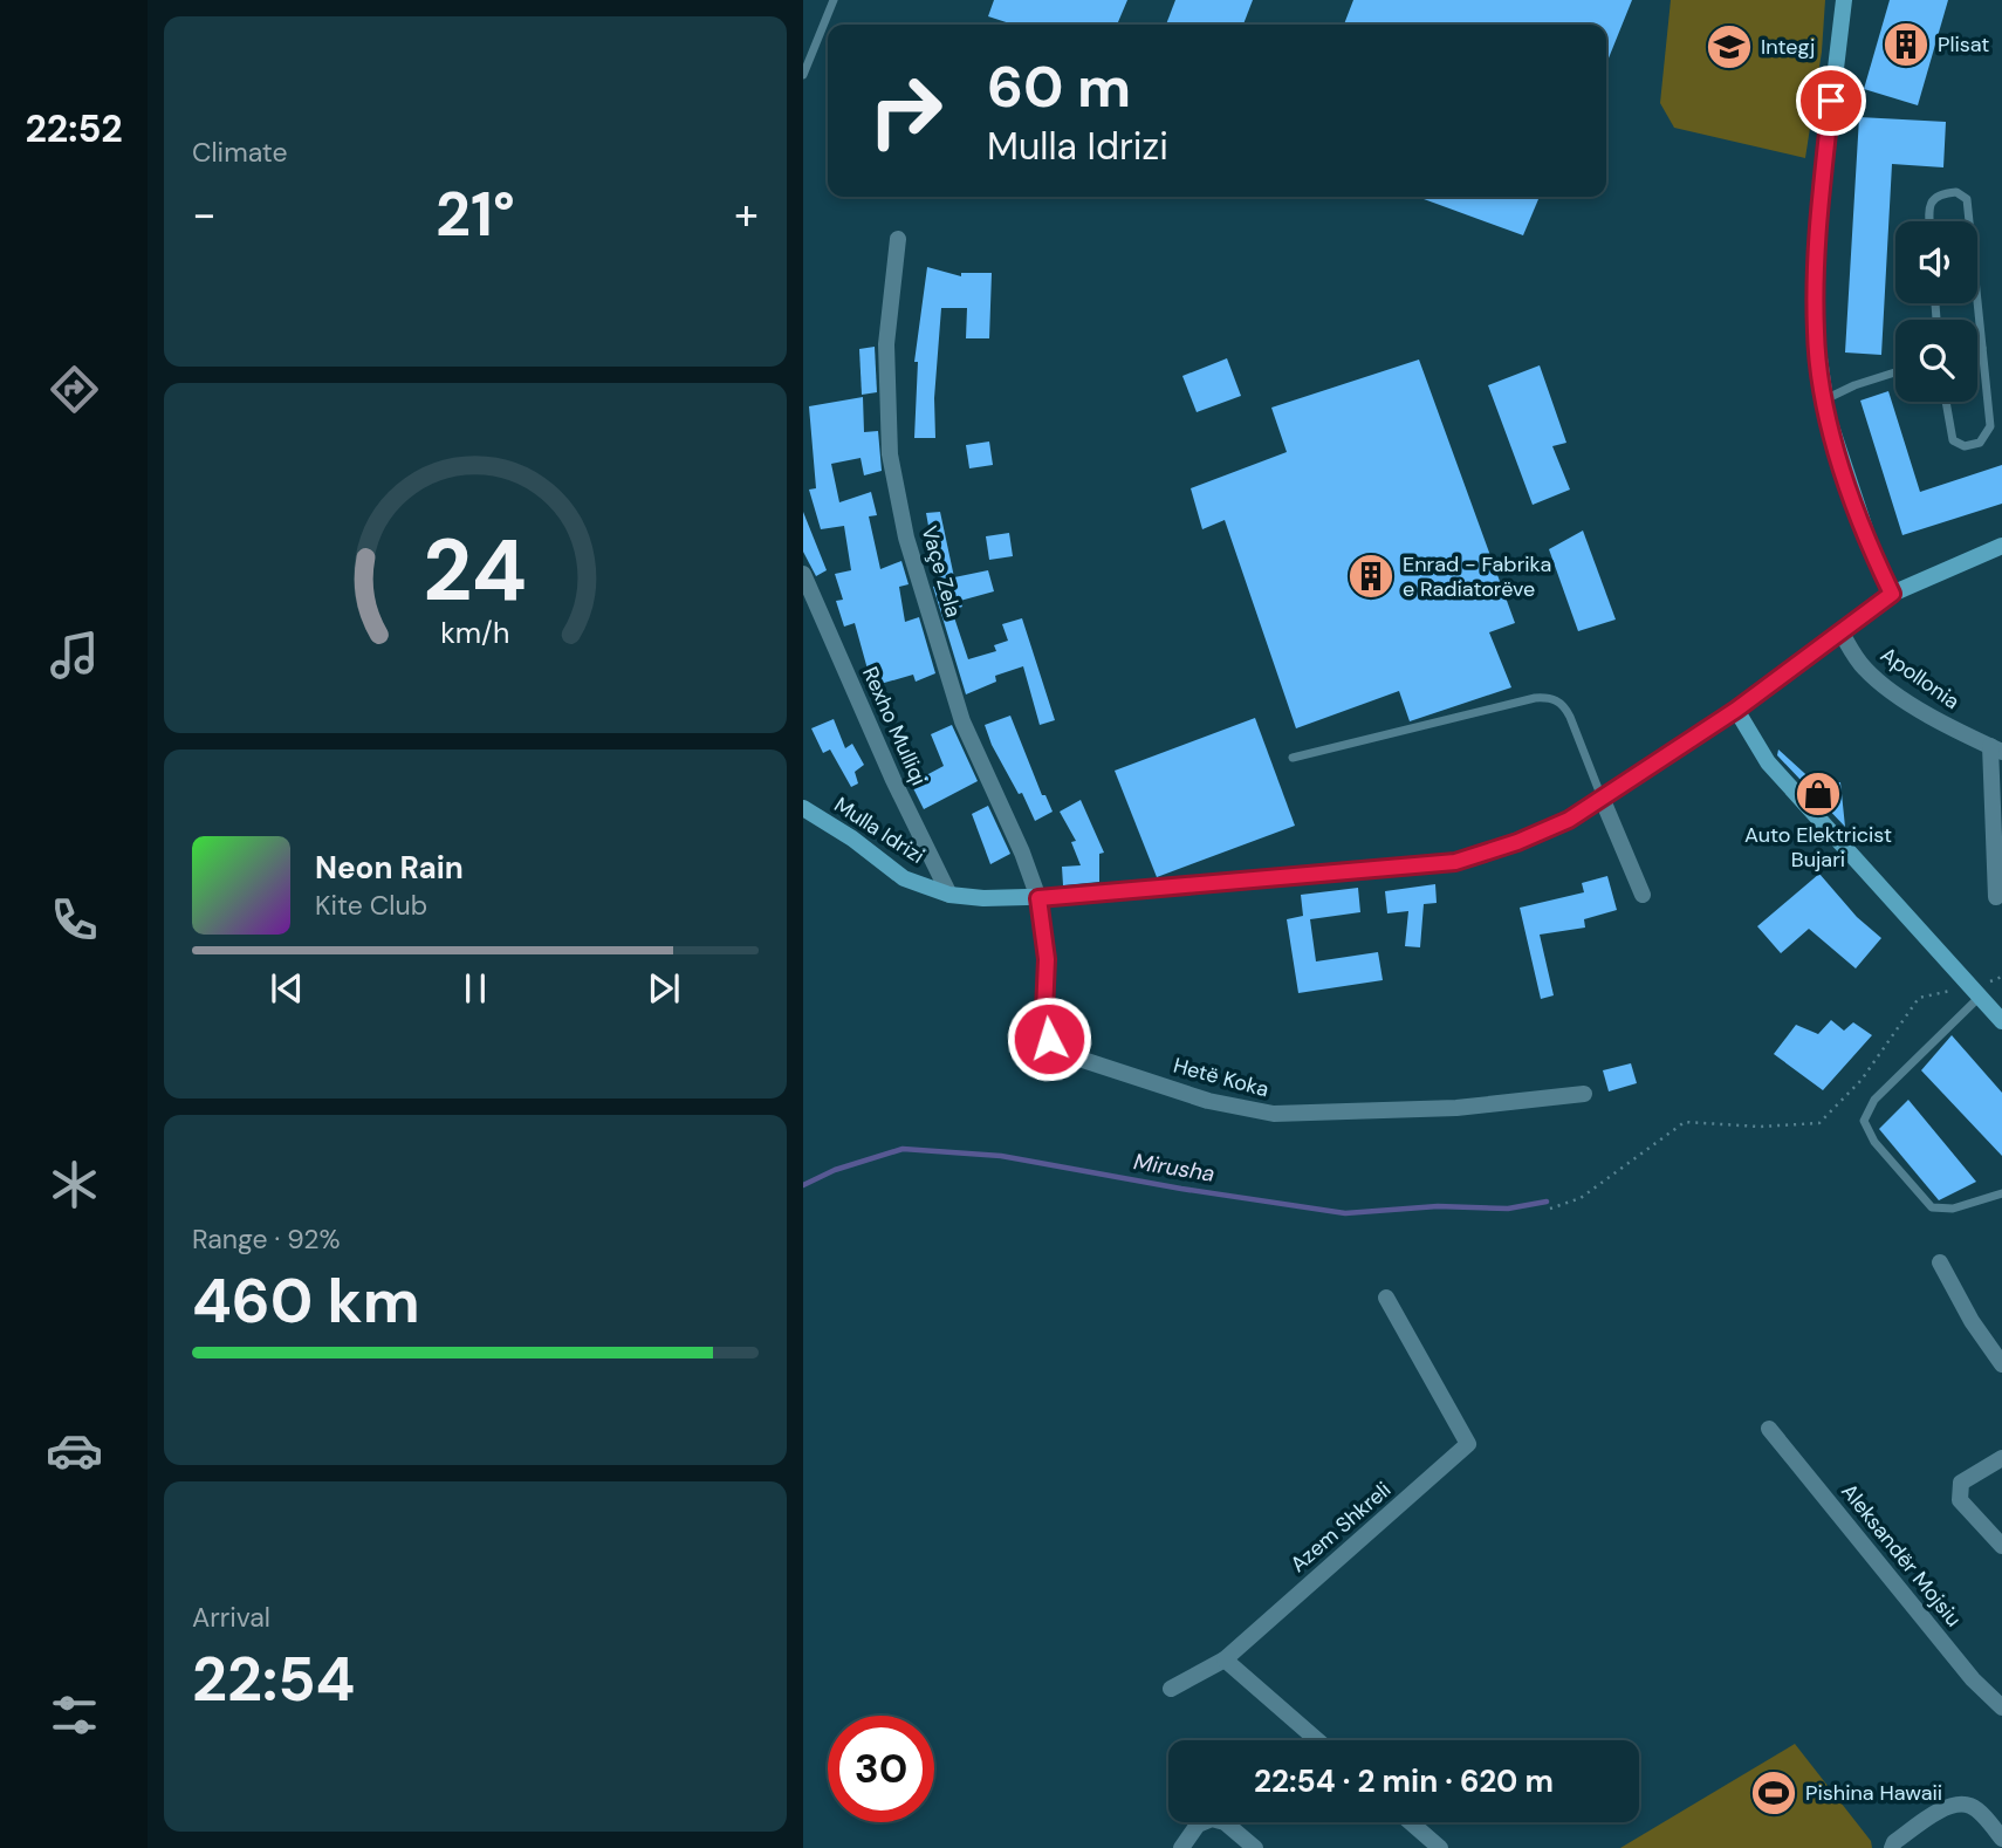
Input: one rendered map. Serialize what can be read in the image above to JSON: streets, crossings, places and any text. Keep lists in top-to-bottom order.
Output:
{
  "streets": {
    "street": [
      "Vaçe Zela",
      "Apollonia",
      "Rexho Mulliqi",
      "Mulla Idrizi",
      "Hetë Koka",
      "Azem Shkreli",
      "Aleksandër Mojsiu"
    ]
  },
  "crossings": [
    ["Vaçe Zela", "Mulla Idrizi"],
    ["Vaçe Zela", "Hetë Koka"],
    ["Apollonia", "Mulla Idrizi"],
    ["Rexho Mulliqi", "Mulla Idrizi"],
    ["Mulla Idrizi", "Hetë Koka"]
  ],
  "water": ["Mirusha"],
  "places": {
    "building": ["Plisat", "Enrad - Fabrika e Radiatorëve"],
    "school or university": ["Integj"],
    "shop": ["Auto Elektricist Bujari"],
    "sports": ["Pishina Hawaii"]
  },
  "page": {
    "tabs": "22:52",
    "tile": [
      "Climate",
      ["Range · 92%", "460 km"],
      ["Arrival", "22:54"]
    ],
    "turn": ["60 m", "Mulla Idrizi"],
    "heat": ["−", "21°", "+"],
    "song": ["Neon Rain", "Kite Club"],
    "limit": "30",
    "trip": "22:54 · 2 min · 620 m",
    "gauge": ["24", "km/h"]
  }
}
